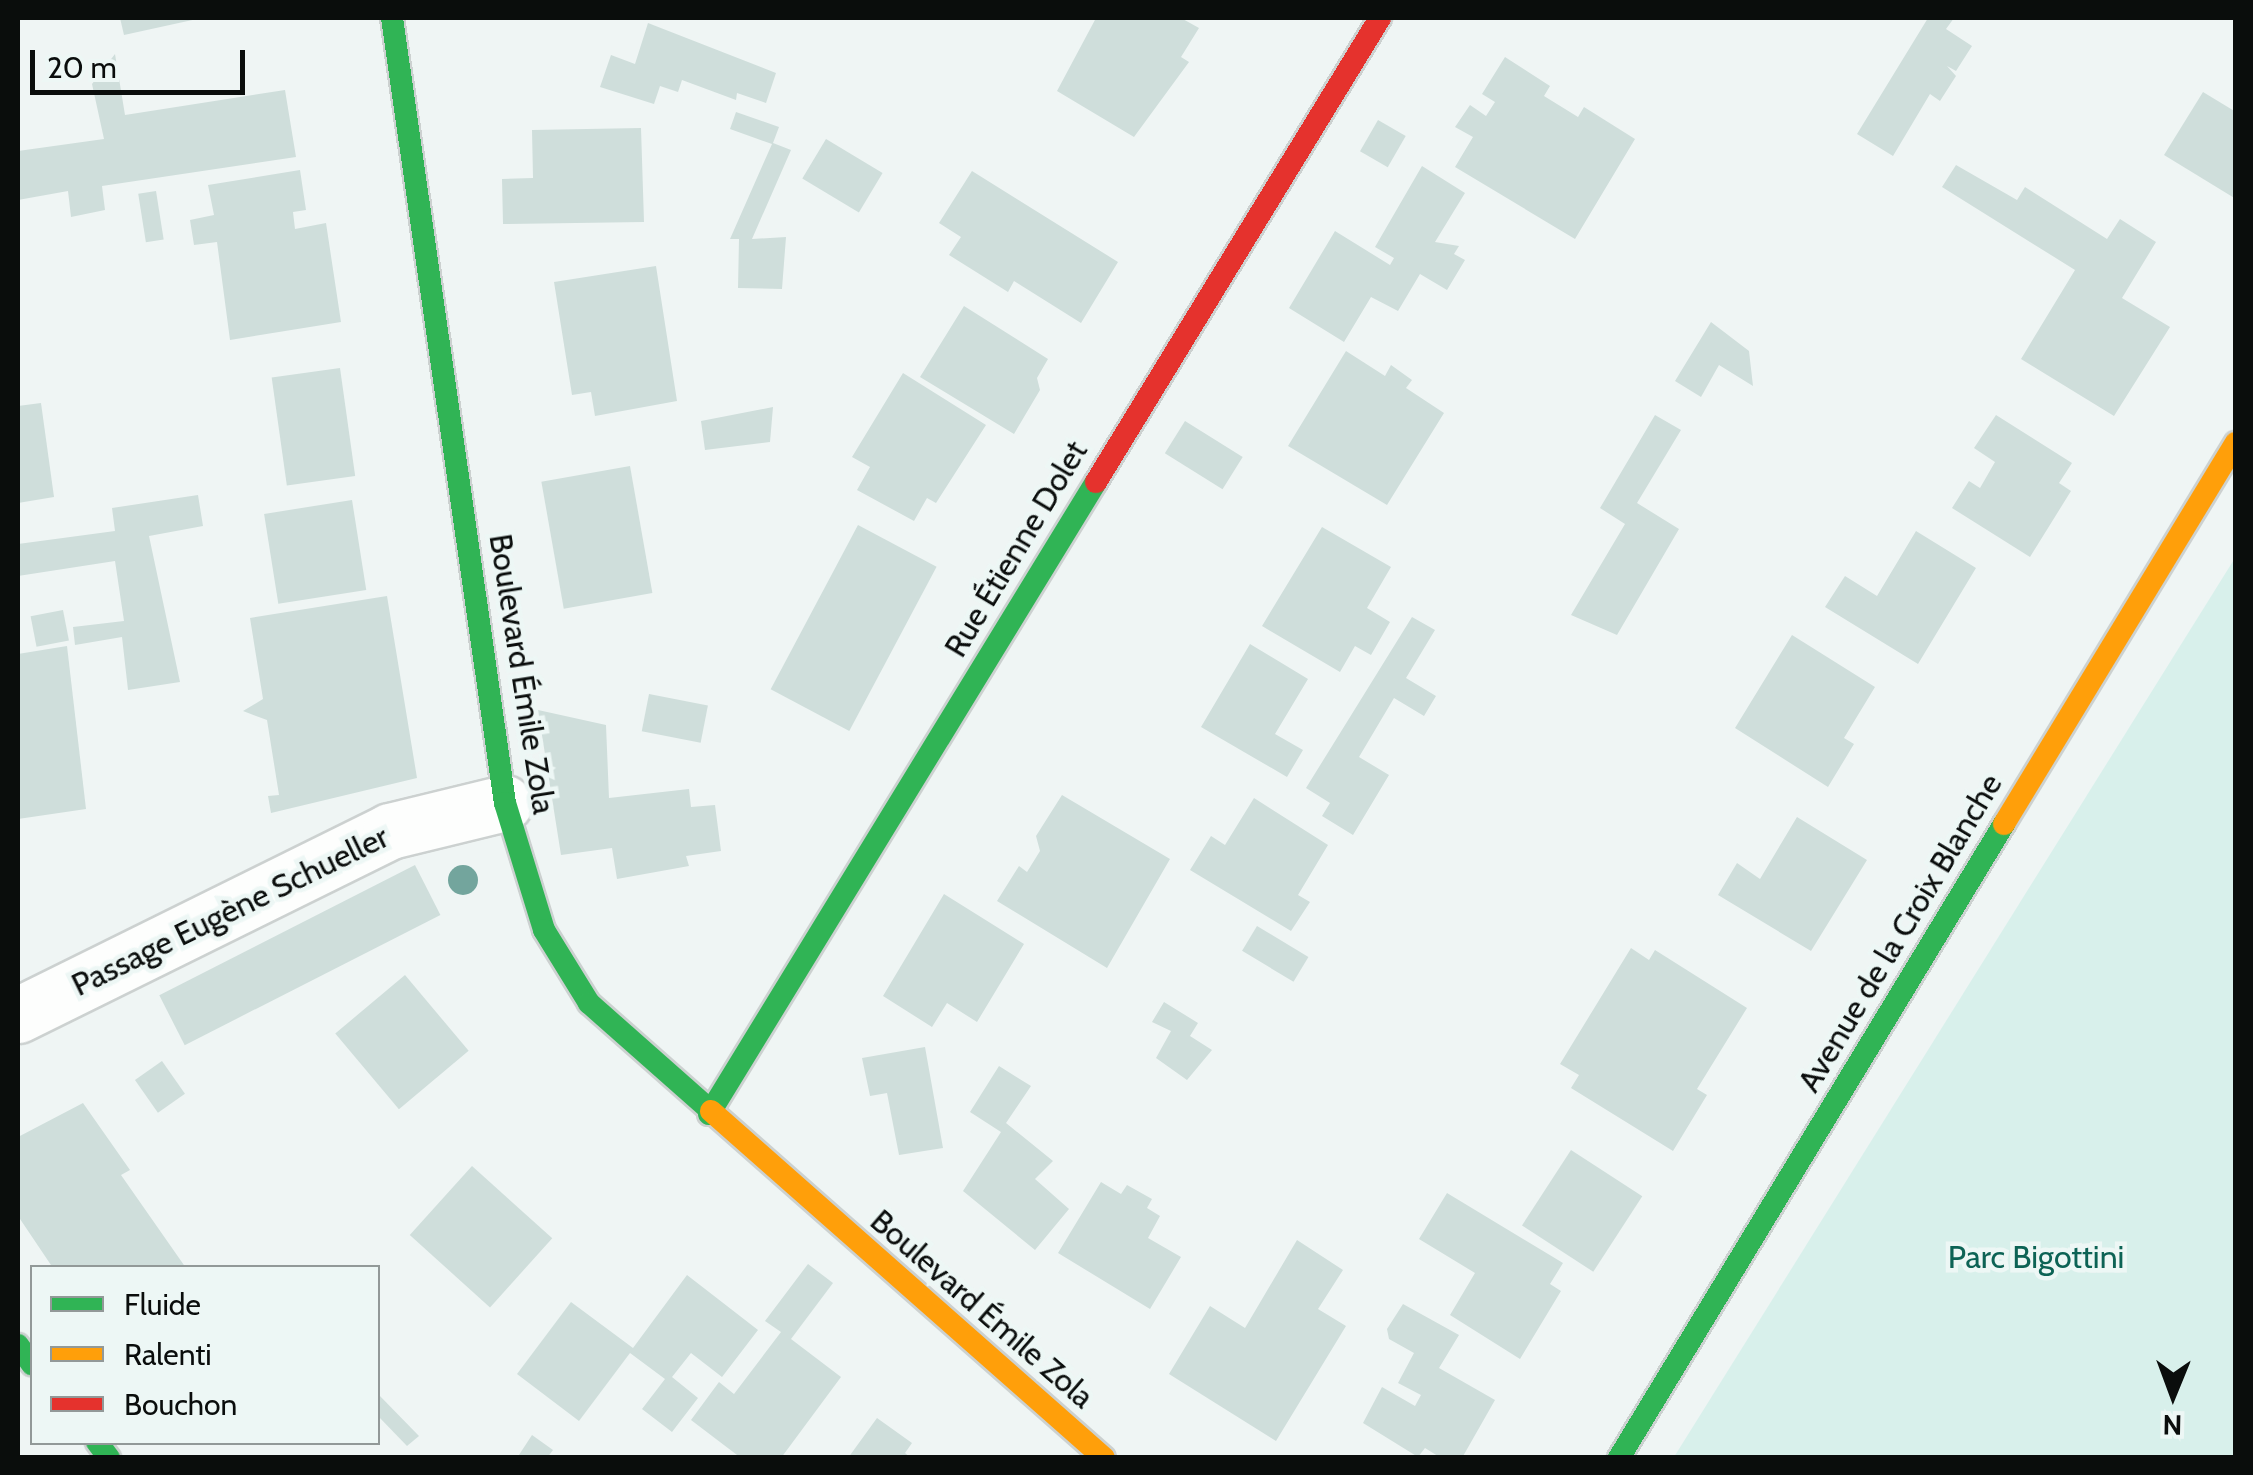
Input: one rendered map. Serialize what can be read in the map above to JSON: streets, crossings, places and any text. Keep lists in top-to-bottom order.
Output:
{
  "streets": {
    "street": [
      "Rue Étienne Dolet",
      "Boulevard Émile Zola",
      "Passage Eugène Schueller",
      "Avenue de la Croix Blanche"
    ]
  },
  "crossings": [
    ["Rue Étienne Dolet", "Boulevard Émile Zola"],
    ["Boulevard Émile Zola", "Passage Eugène Schueller"]
  ],
  "parks": ["Parc Bigottini"],
  "legend": ["Fluide", "Ralenti", "Bouchon"],
  "scale_bar": "20 m",
  "north": "bottom"
}
